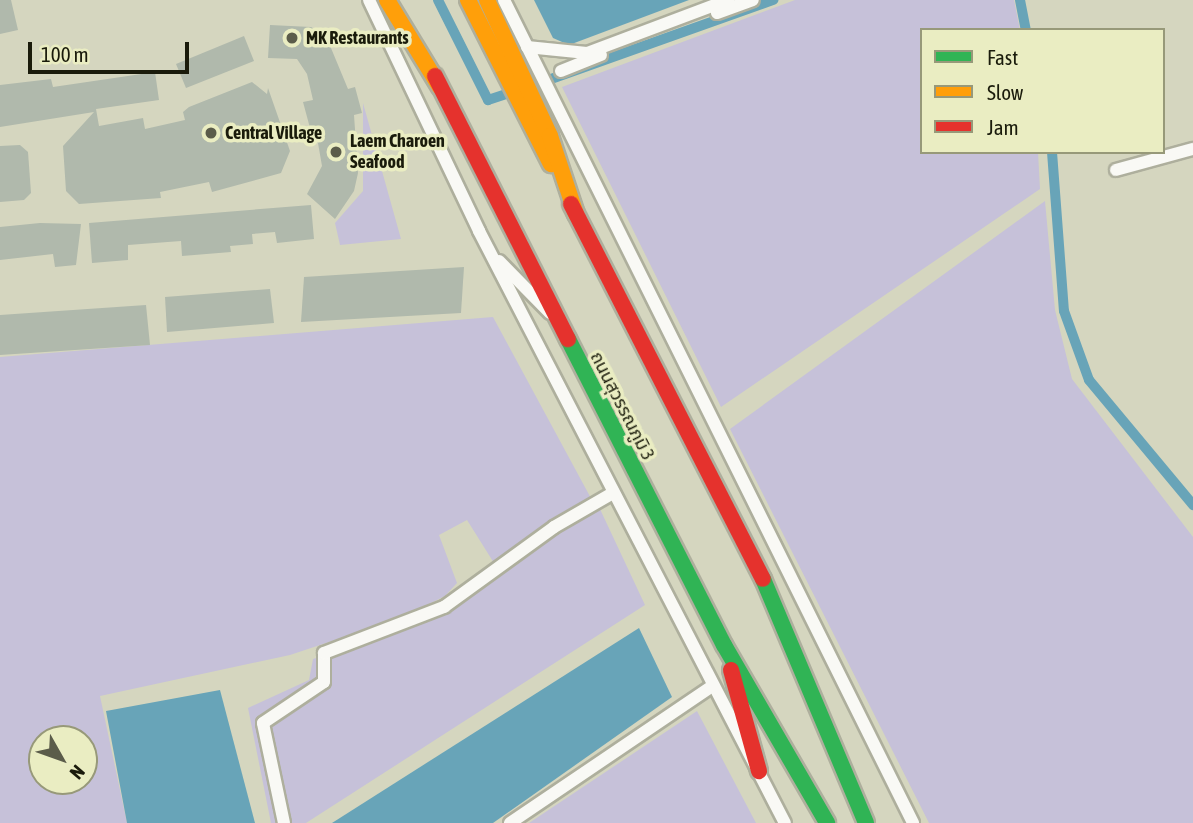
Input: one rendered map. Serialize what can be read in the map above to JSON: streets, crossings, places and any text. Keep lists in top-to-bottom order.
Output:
{
  "streets": {
    "main road": ["ถนนสุวรรณภูมิ 3"]
  },
  "places": ["MK Restaurants", "Central Village", "Laem Charoen Seafood"],
  "legend": ["Fast", "Slow", "Jam"],
  "scale_bar": "100 m",
  "north": "bottom right"
}
